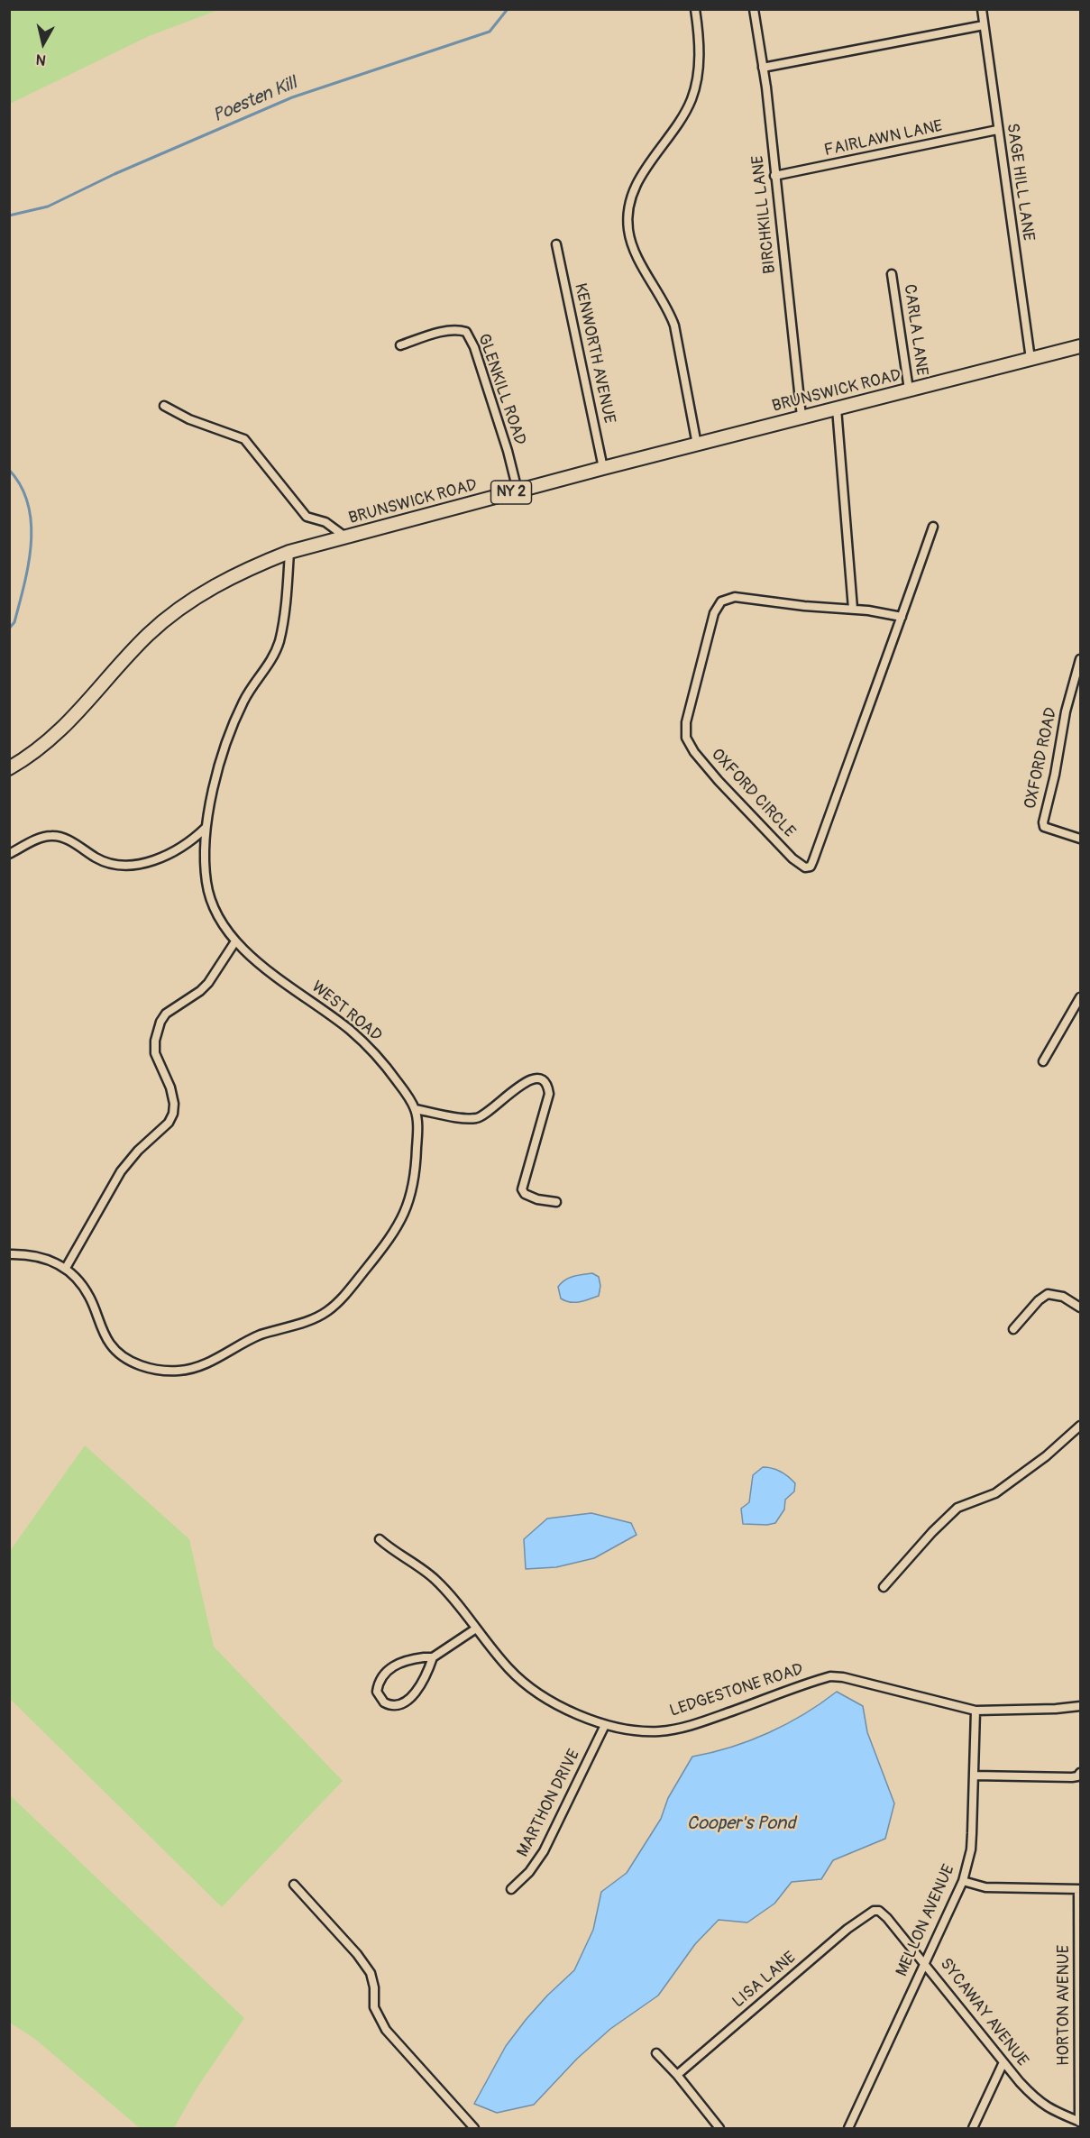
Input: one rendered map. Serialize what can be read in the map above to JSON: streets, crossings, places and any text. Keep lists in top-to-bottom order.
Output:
{
  "streets": {
    "main road": ["BRUNSWICK ROAD", "NY 2"],
    "street": [
      "FAIRLAWN LANE",
      "SAGE HILL LANE",
      "BIRCHKILL LANE",
      "CARLA LANE",
      "KENWORTH AVENUE",
      "GLENKILL ROAD",
      "OXFORD ROAD",
      "OXFORD CIRCLE",
      "WEST ROAD",
      "LEDGESTONE ROAD",
      "MARTHON DRIVE",
      "MELLON AVENUE",
      "LISA LANE",
      "HORTON AVENUE",
      "SYCAWAY AVENUE"
    ]
  },
  "crossings": [
    ["FAIRLAWN LANE", "SAGE HILL LANE"],
    ["FAIRLAWN LANE", "BIRCHKILL LANE"],
    ["SAGE HILL LANE", "BRUNSWICK ROAD"],
    ["BIRCHKILL LANE", "BRUNSWICK ROAD"],
    ["CARLA LANE", "BRUNSWICK ROAD"],
    ["KENWORTH AVENUE", "BRUNSWICK ROAD"],
    ["GLENKILL ROAD", "BRUNSWICK ROAD"],
    ["BRUNSWICK ROAD", "WEST ROAD"],
    ["LEDGESTONE ROAD", "MARTHON DRIVE"],
    ["LEDGESTONE ROAD", "MELLON AVENUE"],
    ["MELLON AVENUE", "SYCAWAY AVENUE"],
    ["LISA LANE", "SYCAWAY AVENUE"],
    ["HORTON AVENUE", "SYCAWAY AVENUE"]
  ],
  "water": ["Poesten Kill", "Cooper's Pond"],
  "north": "bottom"
}
